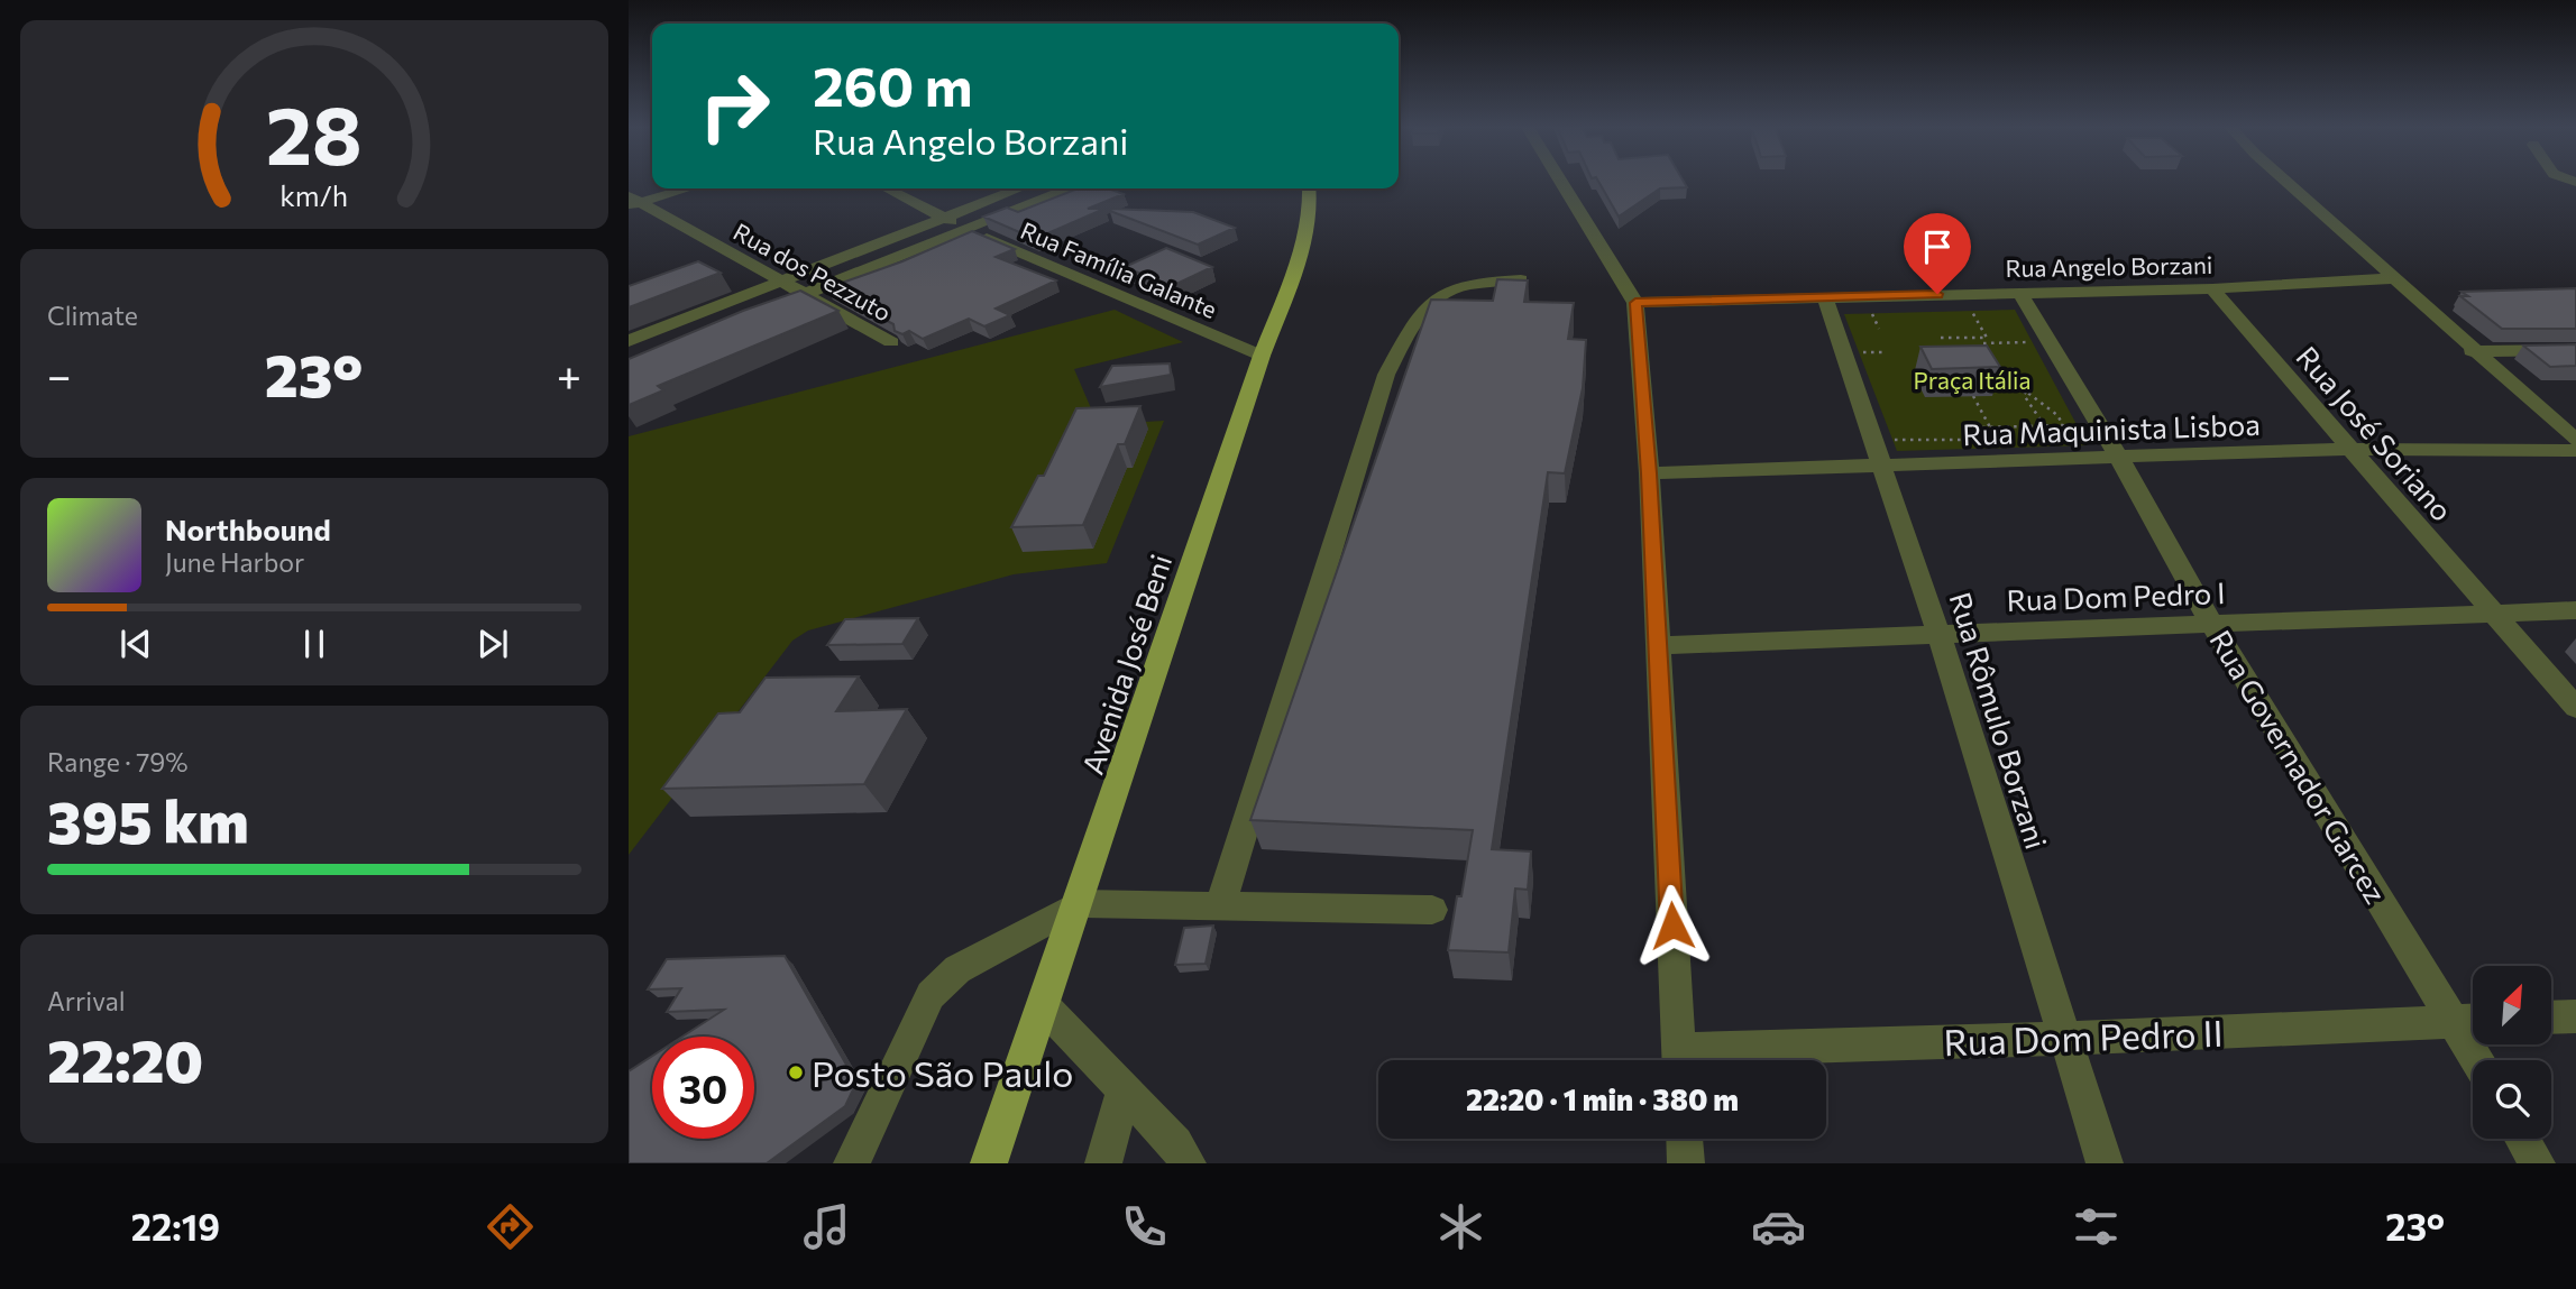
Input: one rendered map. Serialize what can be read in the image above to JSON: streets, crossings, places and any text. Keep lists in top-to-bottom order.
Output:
{
  "streets": {
    "main road": ["Avenida José Beni"],
    "street": [
      "Rua Angelo Borzani",
      "Rua Família Galante",
      "Rua dos Pezzuto",
      "Rua Maquinista Lisboa",
      "Rua José Soriano",
      "Rua Dom Pedro I",
      "Rua Rômulo Borzani",
      "Rua Governador Garcez",
      "Rua Dom Pedro II"
    ]
  },
  "crossings": [
    ["Rua Angelo Borzani", "Rua José Soriano"],
    ["Rua Angelo Borzani", "Rua Rômulo Borzani"],
    ["Rua Angelo Borzani", "Rua Governador Garcez"],
    ["Rua Família Galante", "Avenida José Beni"],
    ["Rua Maquinista Lisboa", "Rua José Soriano"],
    ["Rua Maquinista Lisboa", "Rua Rômulo Borzani"],
    ["Rua Maquinista Lisboa", "Rua Governador Garcez"],
    ["Rua José Soriano", "Rua Dom Pedro I"],
    ["Rua Dom Pedro I", "Rua Rômulo Borzani"],
    ["Rua Dom Pedro I", "Rua Governador Garcez"],
    ["Rua Rômulo Borzani", "Rua Dom Pedro II"],
    ["Rua Governador Garcez", "Rua Dom Pedro II"]
  ],
  "parks": ["Praça Itália"],
  "places": ["Posto São Paulo"],
  "north": "top right",
  "page": {
    "turn": ["260 m", "Rua Angelo Borzani"],
    "tile": [
      "Climate",
      ["Range · 79%", "395 km"],
      ["Arrival", "22:20"]
    ],
    "heat": ["−", "23°", "+"],
    "song": ["Northbound", "June Harbor"],
    "limit": "30",
    "trip": "22:20 · 1 min · 380 m",
    "tabs": ["22:19", "23°"],
    "gauge": ["28", "km/h"]
  }
}
